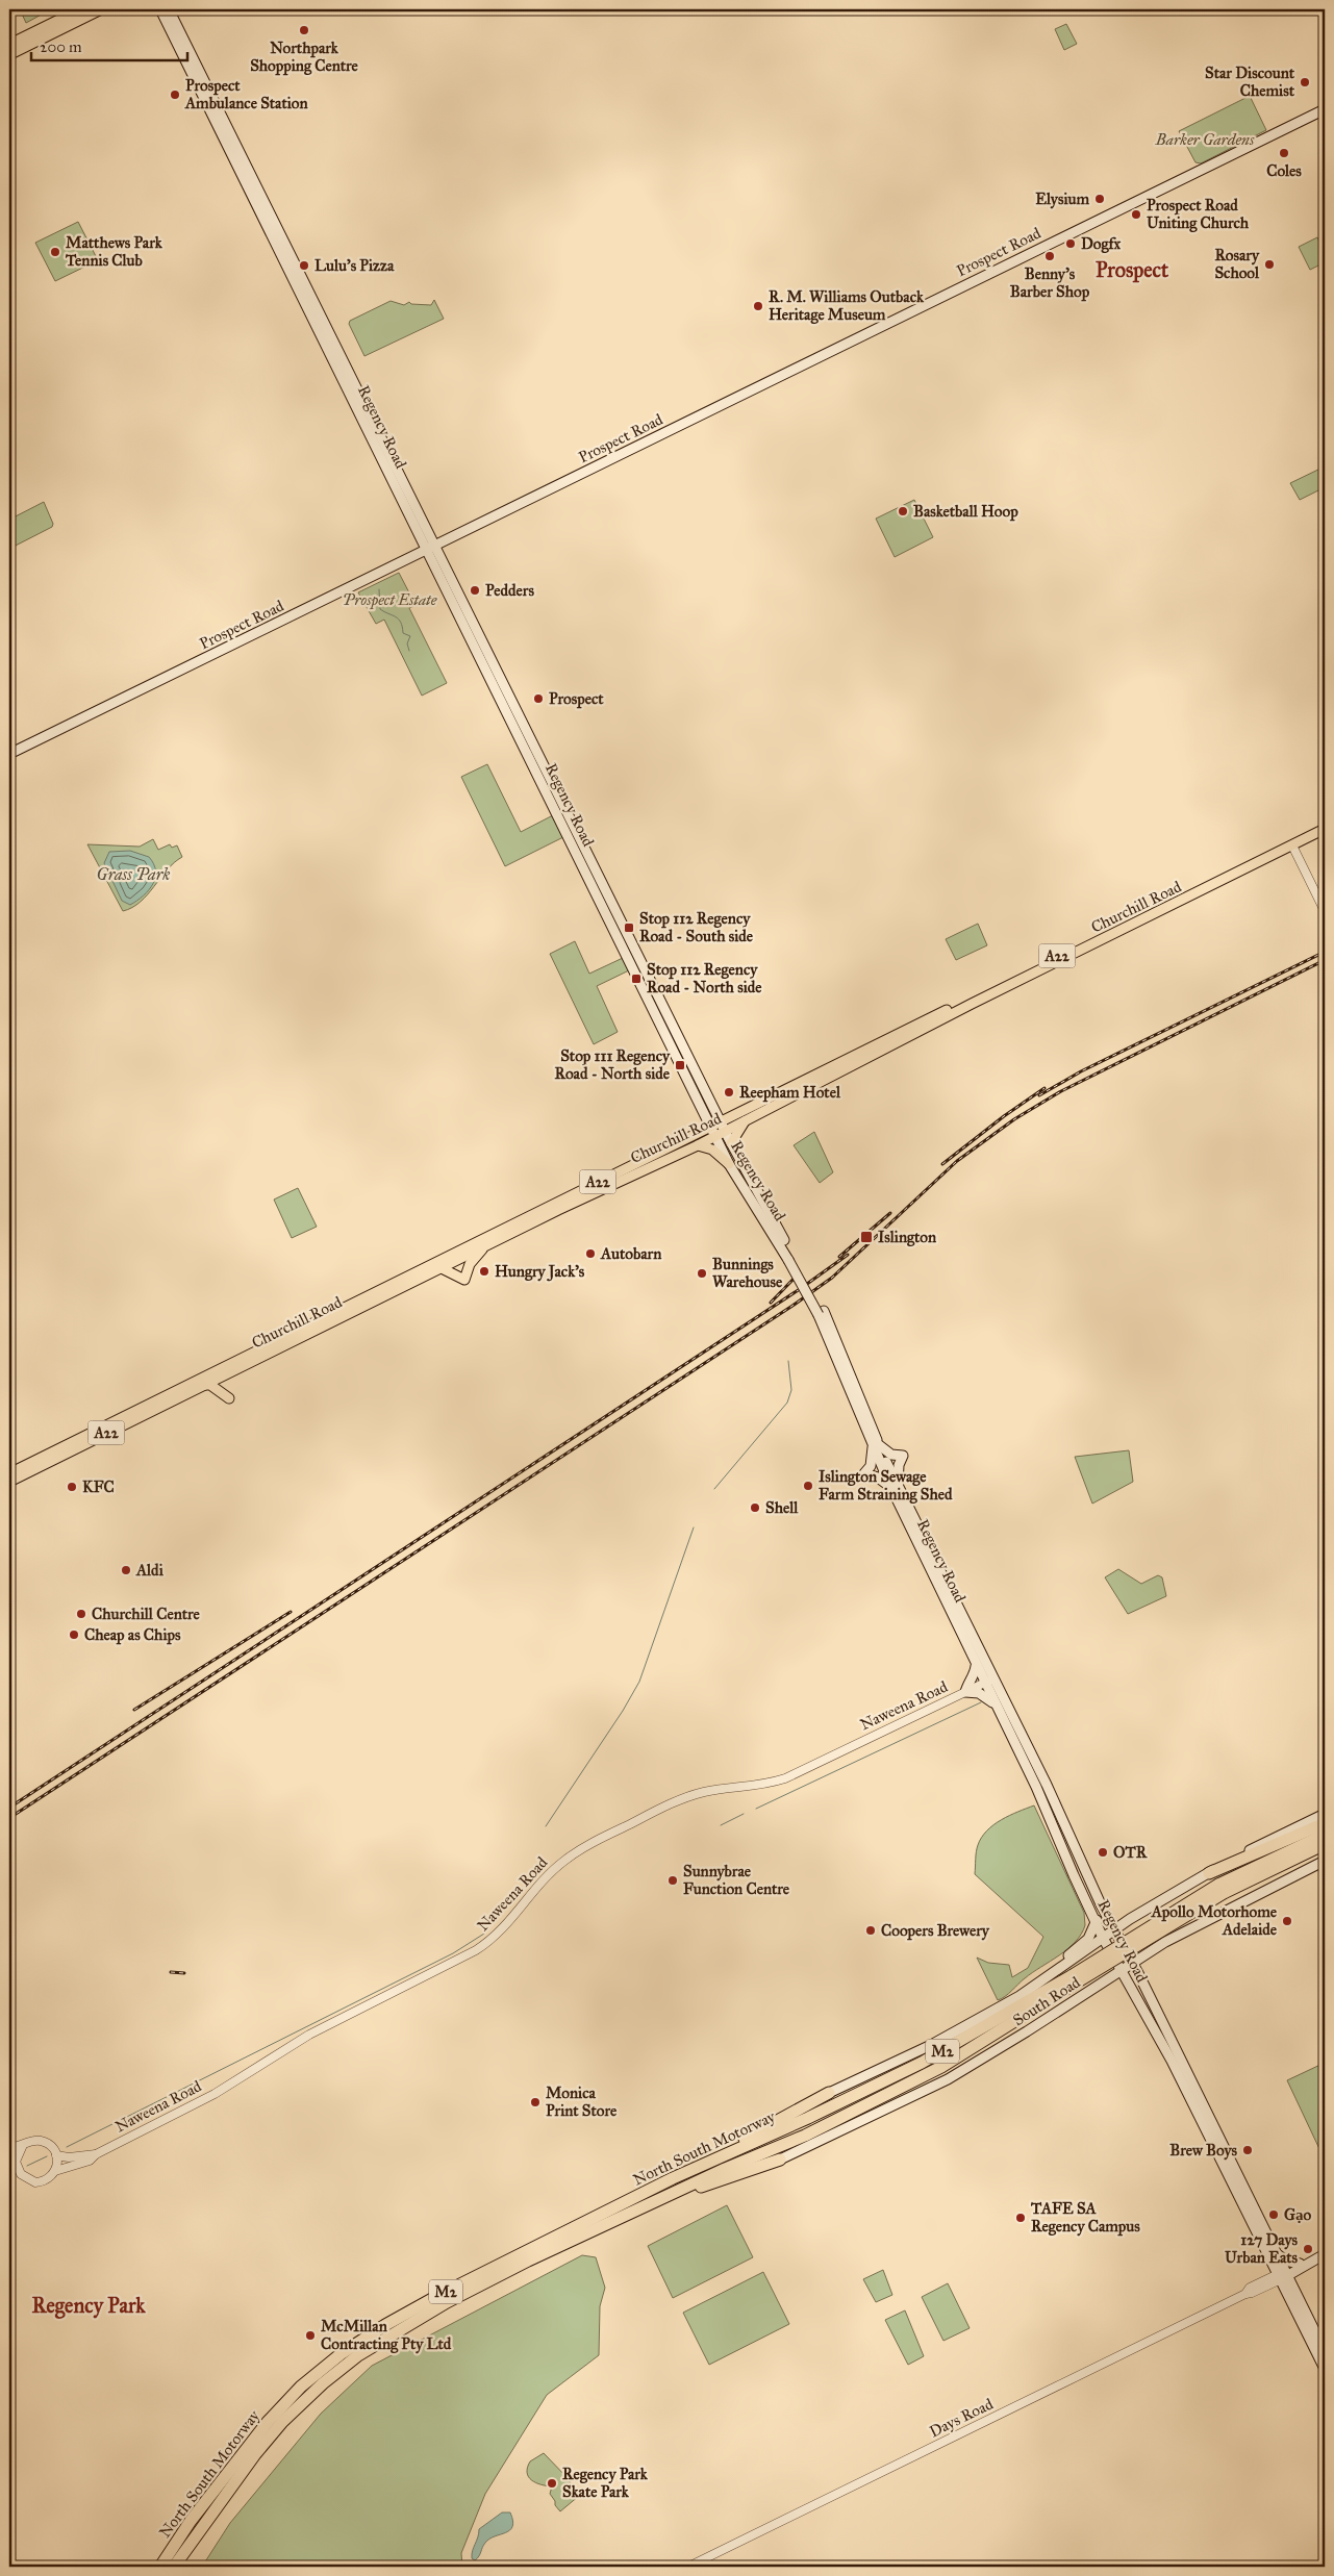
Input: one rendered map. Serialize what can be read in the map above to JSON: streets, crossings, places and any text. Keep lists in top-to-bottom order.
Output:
{
  "streets": {
    "highway": ["M2", "North South Motorway"],
    "main road": [
      "Prospect Road",
      "Regency Road",
      "Churchill Road",
      "A22",
      "South Road",
      "Days Road"
    ],
    "street": ["Naweena Road"]
  },
  "crossings": [
    ["Prospect Road", "Regency Road"],
    ["Regency Road", "Churchill Road"],
    ["Regency Road", "Naweena Road"],
    ["Regency Road", "South Road"],
    ["Regency Road", "Days Road"],
    ["South Road", "M2"],
    ["M2", "North South Motorway"]
  ],
  "districts": ["Prospect", "Regency Park"],
  "water": ["Grass Park"],
  "parks": ["Barker Gardens", "Prospect Estate"],
  "places": {
    "other": [
      "Northpark Shopping Centre",
      "Star Discount Chemist",
      "Prospect Ambulance Station",
      "Coles",
      "Elysium",
      "Prospect Road Uniting Church",
      "Dogfx",
      "Matthews Park Tennis Club",
      "Benny's Barber Shop",
      "Rosary School",
      "Lulu's Pizza",
      "R. M. Williams Outback Heritage Museum",
      "Basketball Hoop",
      "Pedders",
      "Prospect",
      "Reepham Hotel",
      "Autobarn",
      "Hungry Jack's",
      "Bunnings Warehouse",
      "Islington Sewage Farm Straining Shed",
      "KFC",
      "Shell",
      "Aldi",
      "Churchill Centre",
      "Cheap as Chips",
      "OTR",
      "Sunnybrae Function Centre",
      "Apollo Motorhome Adelaide",
      "Coopers Brewery",
      "Monica Print Store",
      "Brew Boys",
      "Gạo",
      "TAFE SA Regency Campus",
      "127 Days Urban Eats",
      "McMillan Contracting Pty Ltd",
      "Regency Park Skate Park"
    ],
    "transit": [
      "Stop 112 Regency Road - South side",
      "Stop 112 Regency Road - North side",
      "Stop 111 Regency Road - North side",
      "Islington"
    ]
  },
  "scale_bar": "200 m"
}
